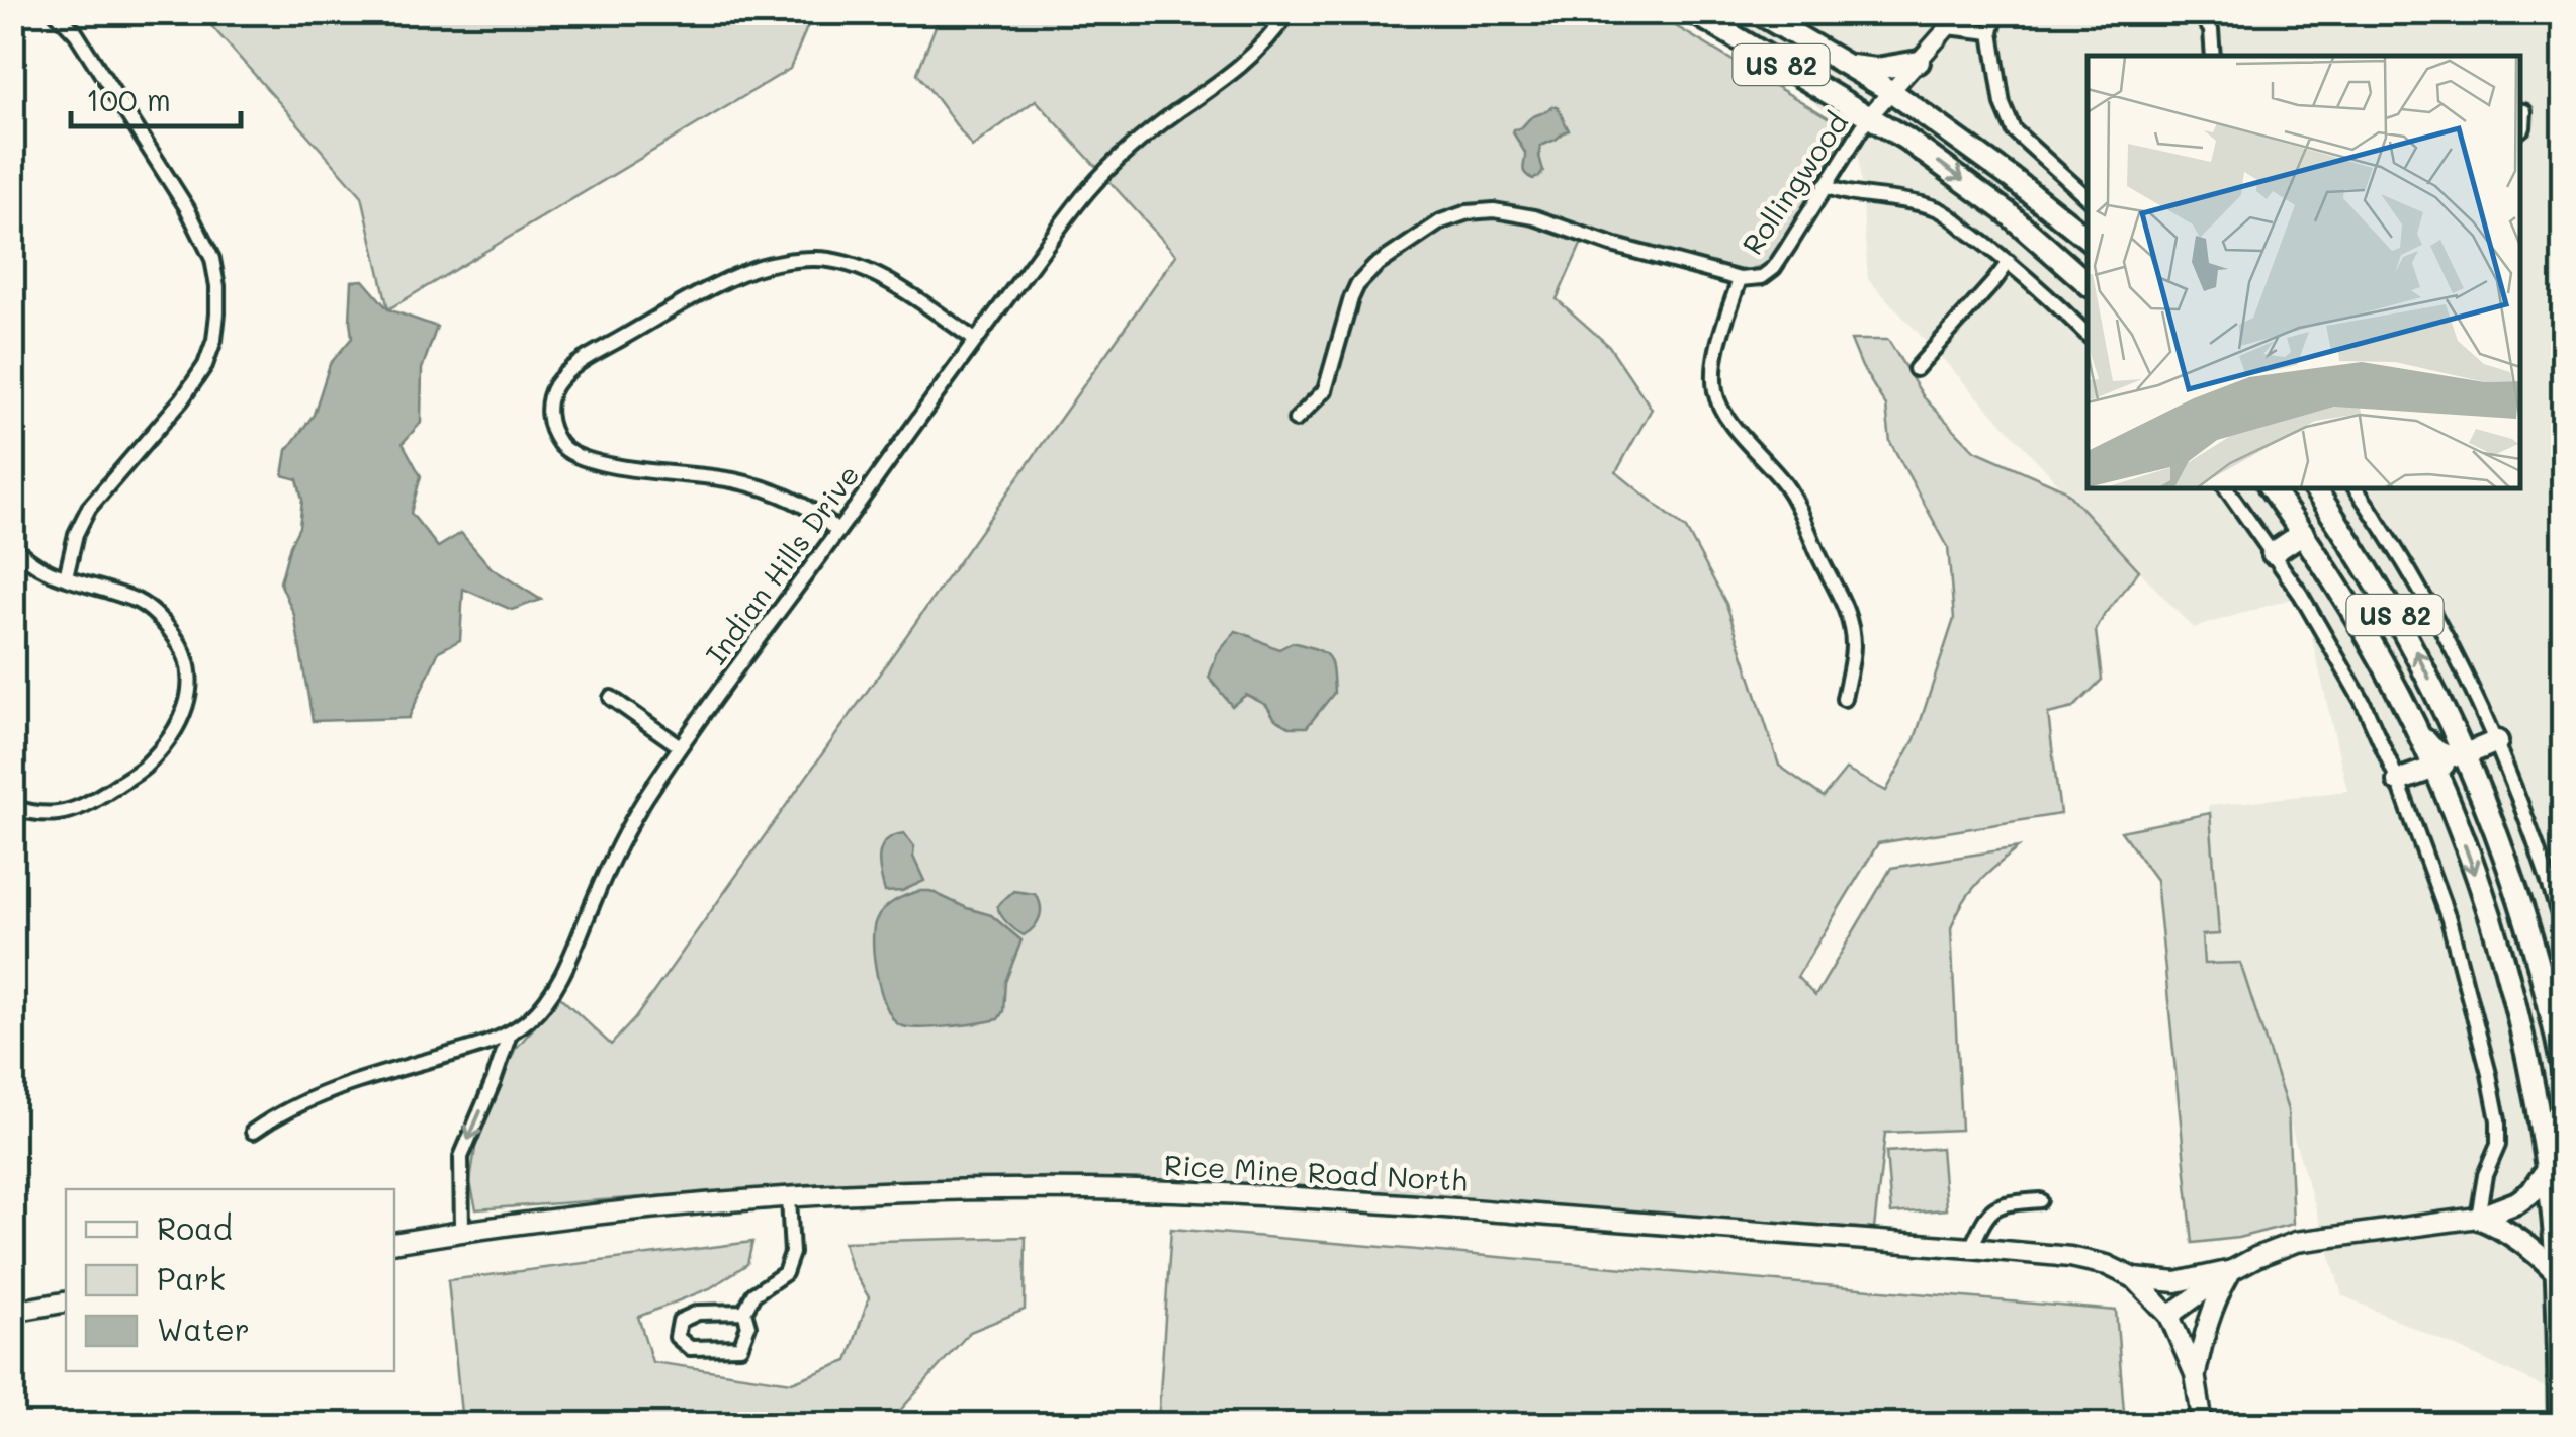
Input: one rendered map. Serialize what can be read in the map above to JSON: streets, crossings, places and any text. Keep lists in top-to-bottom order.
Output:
{
  "streets": {
    "highway": ["US 82"],
    "main road": ["Rice Mine Road North"],
    "street": ["Rollingwood", "Indian Hills Drive"]
  },
  "crossings": [
    ["US 82", "Rollingwood"],
    ["Indian Hills Drive", "Rice Mine Road North"]
  ],
  "legend": ["Road", "Park", "Water"],
  "scale_bar": "100 m"
}
